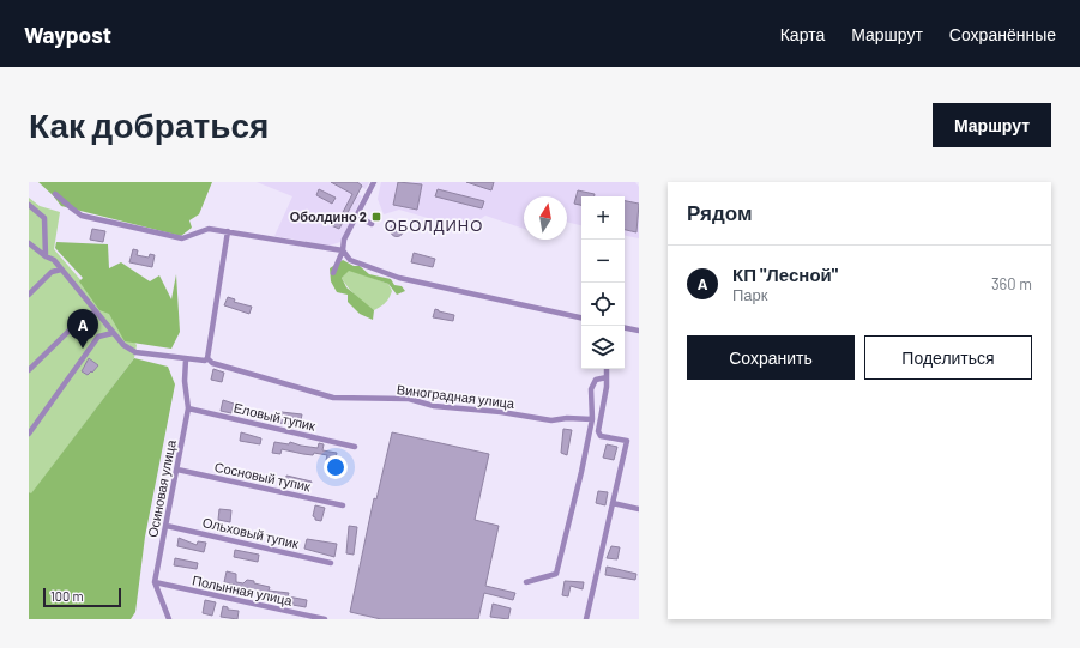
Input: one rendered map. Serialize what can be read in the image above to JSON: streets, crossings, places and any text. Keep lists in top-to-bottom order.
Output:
{
  "streets": {
    "street": [
      "Виноградная улица",
      "Еловый тупик",
      "Сосновый тупик",
      "Осиновая улица",
      "Ольховый тупик",
      "Полынная улица"
    ]
  },
  "crossings": [
    ["Еловый тупик", "Осиновая улица"],
    ["Сосновый тупик", "Осиновая улица"],
    ["Осиновая улица", "Ольховый тупик"],
    ["Осиновая улица", "Полынная улица"]
  ],
  "districts": ["ОБОЛДИНО"],
  "places": {
    "transit": ["Оболдино 2"]
  },
  "scale_bar": "100 m",
  "north": "top",
  "page": {
    "header": "Waypost",
    "nav": ["Карта", "Маршрут", "Сохранённые"],
    "buttons": [
      "Маршрут",
      ["Сохранить", "Поделиться"]
    ],
    "title": "Как добраться",
    "heading": "Рядом",
    "map_buttons": ["+", "−"],
    "list": [
      {
        "mark": "A",
        "name": "КП \"Лесной\"",
        "note": "Парк",
        "value": "360 m"
      }
    ],
    "pins": "A",
    "scale": "100 m"
  }
}
